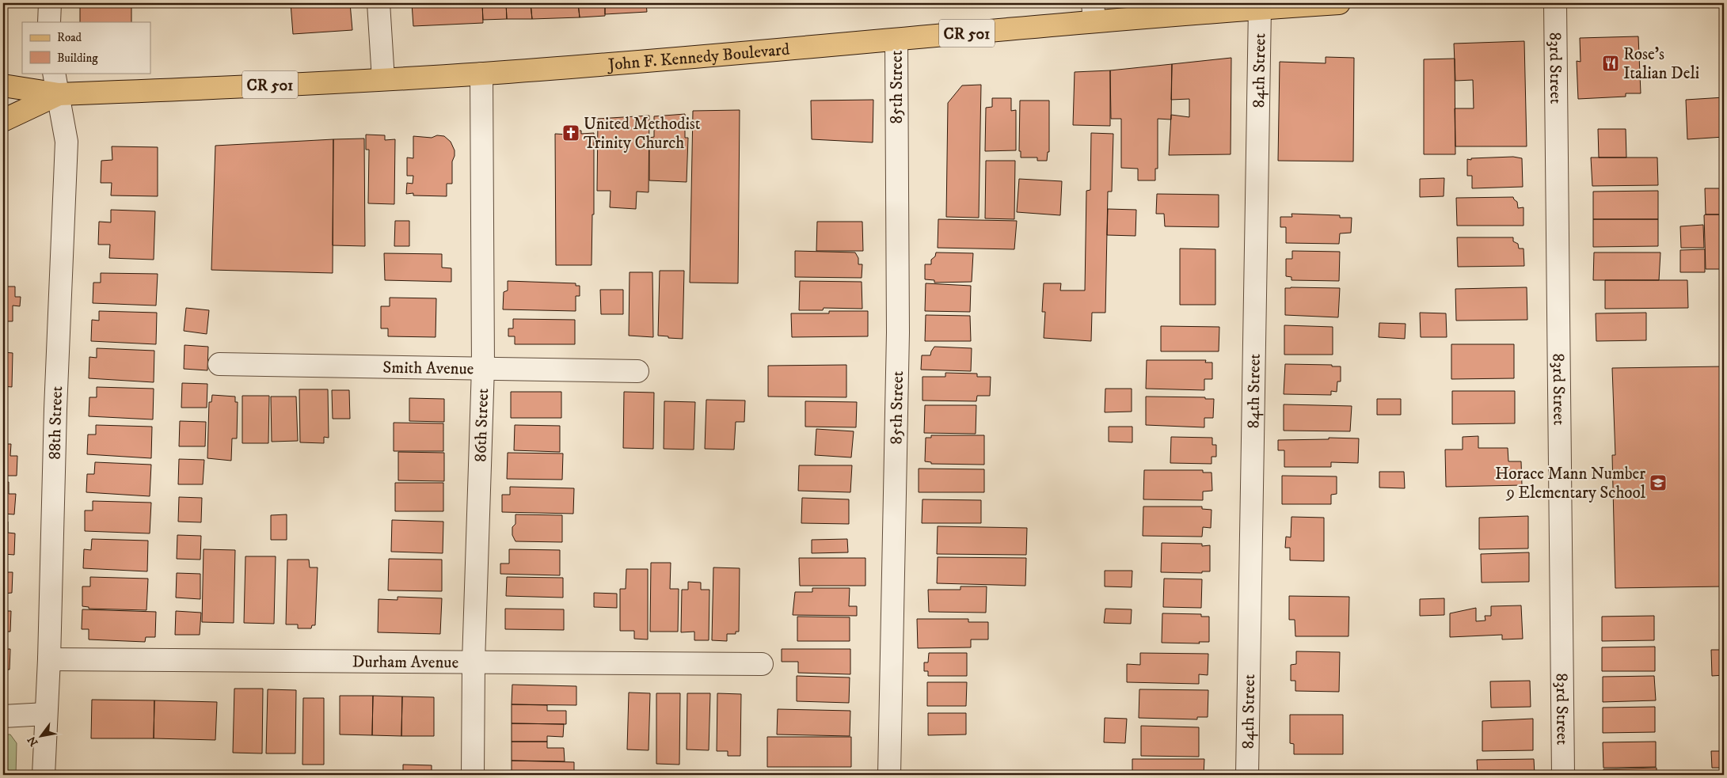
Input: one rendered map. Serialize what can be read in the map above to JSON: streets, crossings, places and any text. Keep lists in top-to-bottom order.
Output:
{
  "streets": {
    "main road": ["CR 501", "John F. Kennedy Boulevard"],
    "street": [
      "83rd Street",
      "84th Street",
      "85th Street",
      "Smith Avenue",
      "88th Street",
      "86th Street",
      "Durham Avenue"
    ]
  },
  "crossings": [
    ["John F. Kennedy Boulevard", "84th Street"],
    ["John F. Kennedy Boulevard", "85th Street"],
    ["John F. Kennedy Boulevard", "88th Street"],
    ["John F. Kennedy Boulevard", "86th Street"],
    ["Smith Avenue", "86th Street"],
    ["88th Street", "Durham Avenue"],
    ["86th Street", "Durham Avenue"]
  ],
  "places": {
    "restaurant": ["Rose's Italian Deli"],
    "church": ["United Methodist Trinity Church"],
    "school or university": ["Horace Mann Number 9 Elementary School"]
  },
  "legend": ["Road", "Building"],
  "north": "bottom left"
}
